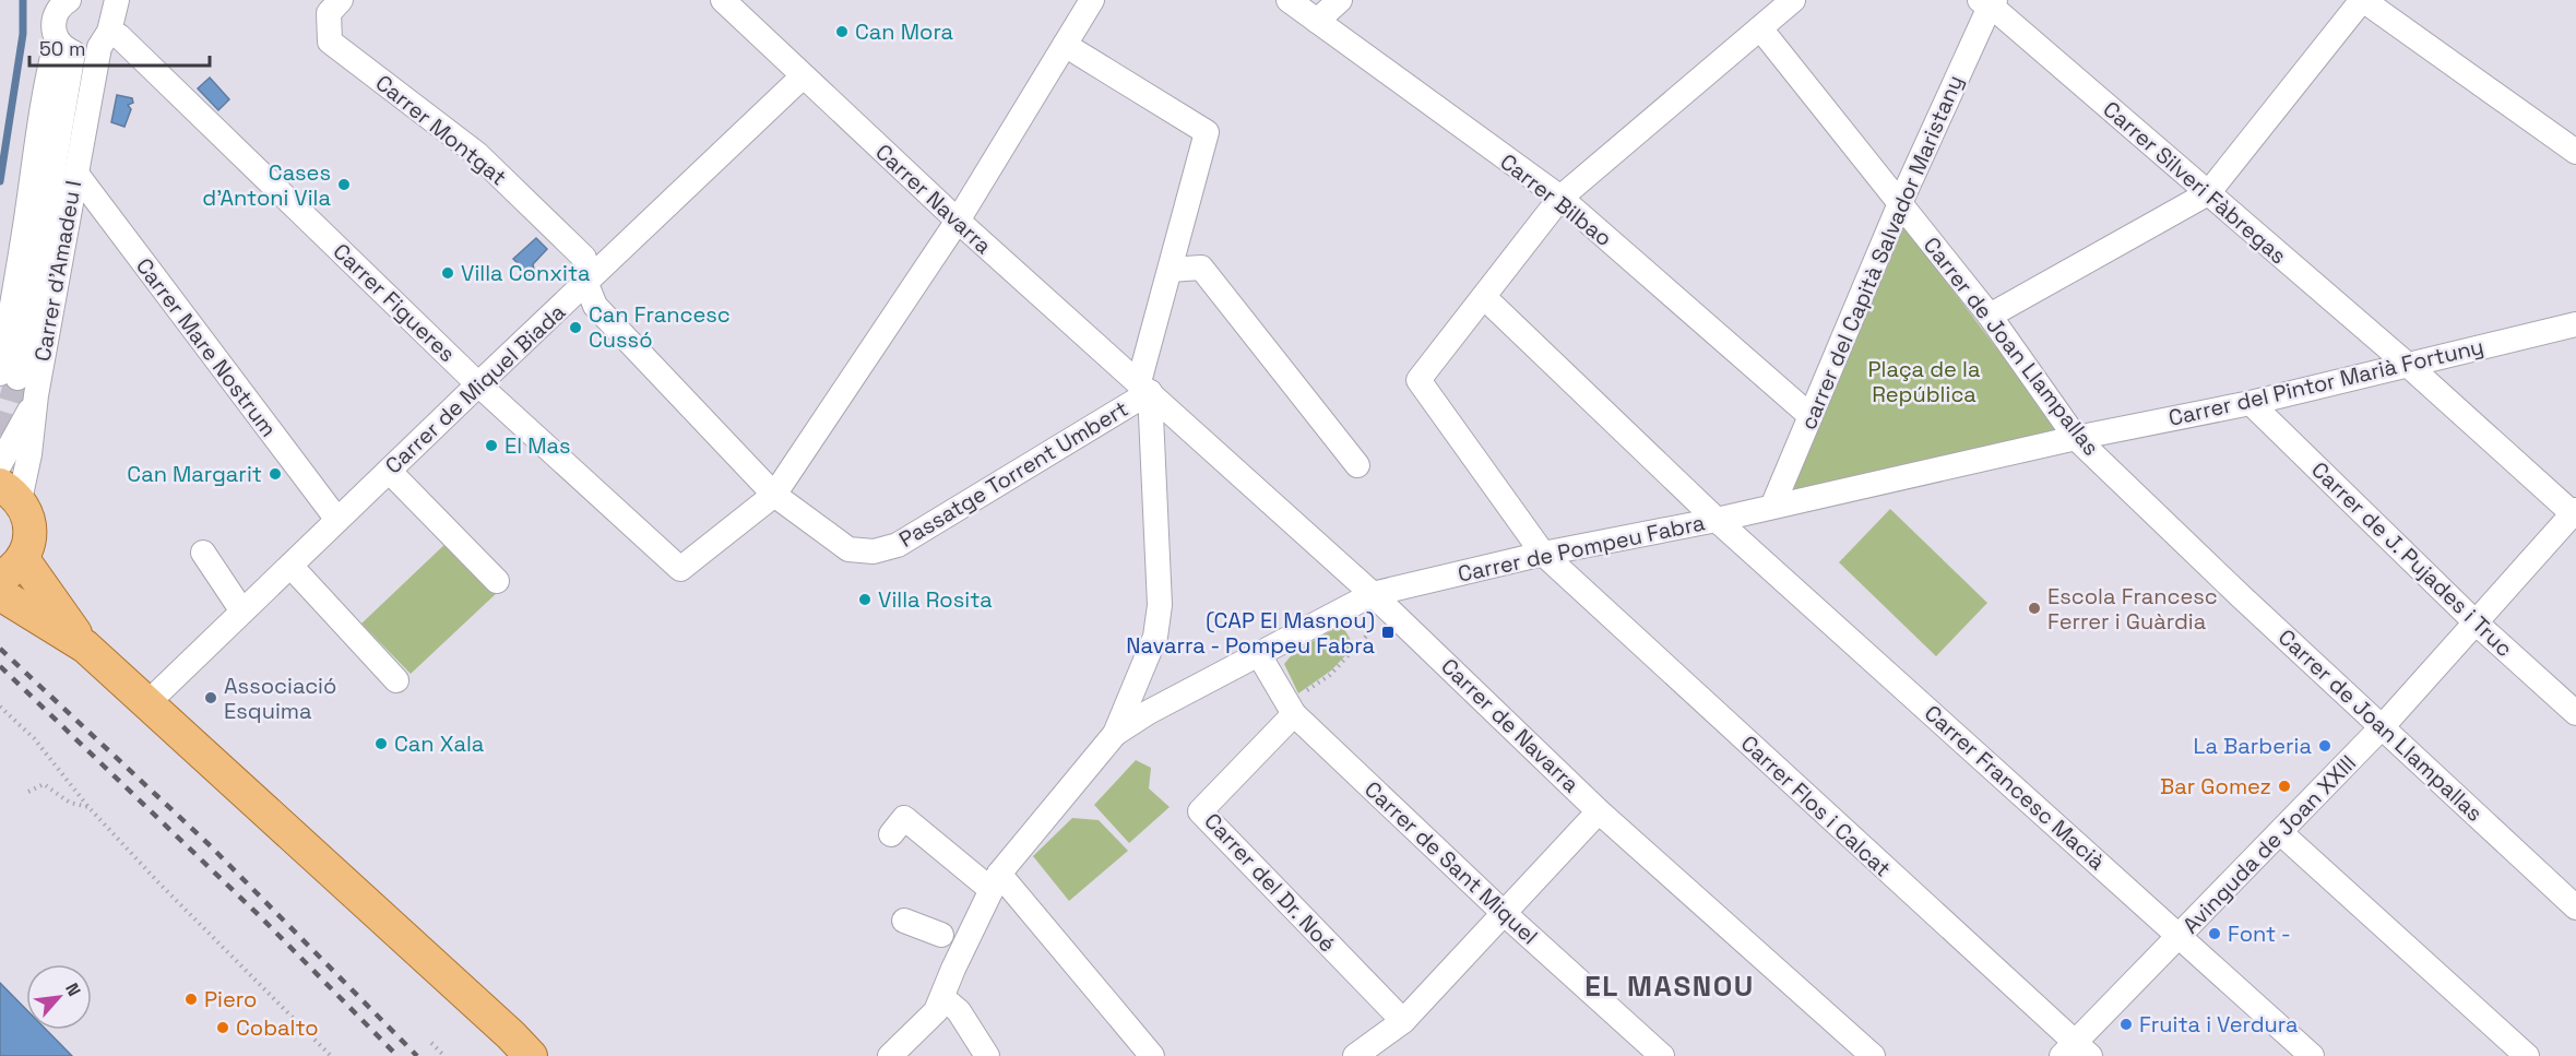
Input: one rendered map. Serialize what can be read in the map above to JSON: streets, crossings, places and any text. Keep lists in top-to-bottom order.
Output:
{
  "streets": {
    "street": [
      "Carrer Montgat",
      "Carrer Silveri Fàbregas",
      "Carrer Navarra",
      "Carrer Bilbao",
      "carrer del Capità Salvador Maristany",
      "Carrer d'Amadeu I",
      "Carrer Figueres",
      "Carrer de Joan Llampallas",
      "Carrer Mare Nostrum",
      "Carrer del Pintor Marià Fortuny",
      "Carrer de Miquel Biada",
      "Passatge Torrent Umbert",
      "Carrer de Pompeu Fabra",
      "Carrer de J. Pujades i Truc",
      "Carrer de Navarra",
      "Carrer Francesc Macià",
      "Carrer Flos i Calcat",
      "Avinguda de Joan XXIII",
      "Carrer de Sant Miquel",
      "Carrer del Dr. Noé"
    ]
  },
  "crossings": [
    ["Carrer Montgat", "Carrer Figueres"],
    ["Carrer Montgat", "Carrer de Miquel Biada"],
    ["Carrer Montgat", "Passatge Torrent Umbert"],
    ["Carrer Silveri Fàbregas", "carrer del Capità Salvador Maristany"],
    ["Carrer Silveri Fàbregas", "Carrer del Pintor Marià Fortuny"],
    ["Carrer Silveri Fàbregas", "Avinguda de Joan XXIII"],
    ["Carrer Navarra", "Carrer de Miquel Biada"],
    ["Carrer Navarra", "Passatge Torrent Umbert"],
    ["Carrer Navarra", "Carrer de Navarra"],
    ["Carrer Bilbao", "carrer del Capità Salvador Maristany"],
    ["carrer del Capità Salvador Maristany", "Carrer de Joan Llampallas"],
    ["carrer del Capità Salvador Maristany", "Carrer de Pompeu Fabra"],
    ["Carrer d'Amadeu I", "Carrer Figueres"],
    ["Carrer d'Amadeu I", "Carrer Mare Nostrum"],
    ["Carrer Figueres", "Carrer de Miquel Biada"],
    ["Carrer Figueres", "Passatge Torrent Umbert"],
    ["Carrer de Joan Llampallas", "Carrer del Pintor Marià Fortuny"],
    ["Carrer de Joan Llampallas", "Carrer de Pompeu Fabra"],
    ["Carrer de Joan Llampallas", "Avinguda de Joan XXIII"],
    ["Carrer Mare Nostrum", "Carrer de Miquel Biada"],
    ["Carrer del Pintor Marià Fortuny", "Carrer de Pompeu Fabra"],
    ["Carrer del Pintor Marià Fortuny", "Carrer de J. Pujades i Truc"],
    ["Passatge Torrent Umbert", "Carrer de Navarra"],
    ["Carrer de Pompeu Fabra", "Carrer de Navarra"],
    ["Carrer de Pompeu Fabra", "Carrer Francesc Macià"],
    ["Carrer de Pompeu Fabra", "Carrer Flos i Calcat"],
    ["Carrer de Pompeu Fabra", "Carrer de Sant Miquel"],
    ["Carrer de J. Pujades i Truc", "Avinguda de Joan XXIII"],
    ["Carrer Francesc Macià", "Carrer Flos i Calcat"],
    ["Carrer Francesc Macià", "Avinguda de Joan XXIII"],
    ["Carrer Flos i Calcat", "Avinguda de Joan XXIII"],
    ["Carrer de Sant Miquel", "Carrer del Dr. Noé"]
  ],
  "districts": ["EL MASNOU"],
  "parks": ["Plaça de la República"],
  "places": {
    "other": [
      "Can Mora",
      "Cases d'Antoni Vila",
      "Villa Conxita",
      "Can Francesc Cussó",
      "El Mas",
      "Can Margarit",
      "Villa Rosita",
      "Escola Francesc Ferrer i Guàrdia",
      "Associació Esquima",
      "Can Xala",
      "La Barberia",
      "Bar Gomez",
      "Font -",
      "Piero",
      "Fruita i Verdura",
      "Cobalto"
    ],
    "transit": ["(CAP El Masnou) Navarra - Pompeu Fabra"]
  },
  "scale_bar": "50 m",
  "north": "top right"
}
